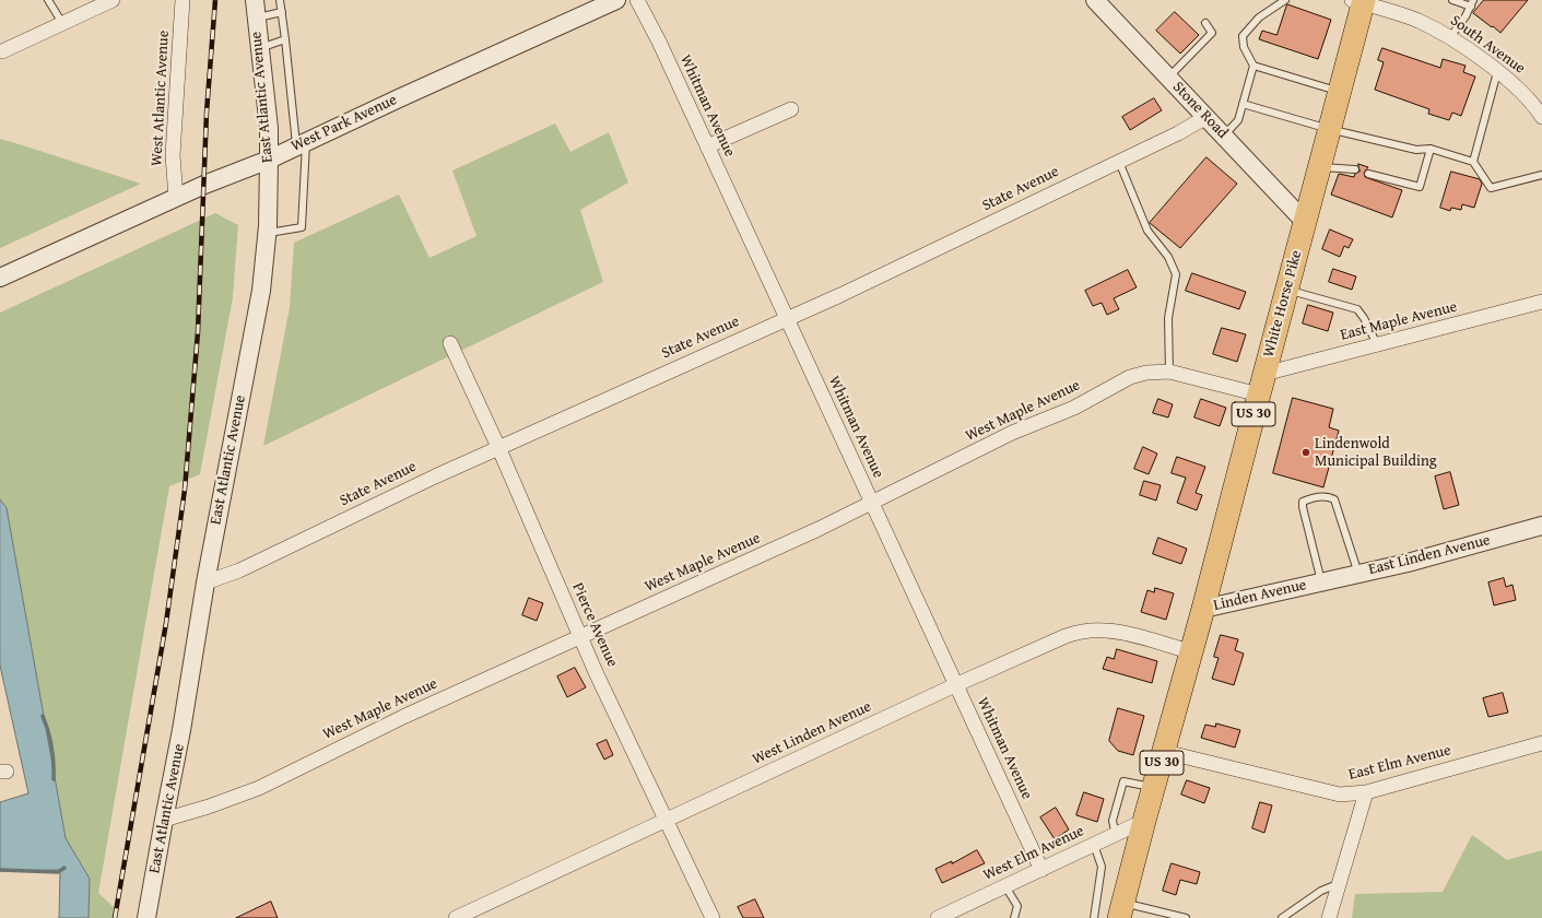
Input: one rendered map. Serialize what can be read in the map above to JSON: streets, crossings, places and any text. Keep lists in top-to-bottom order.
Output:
{
  "streets": {
    "highway": ["White Horse Pike", "US 30"],
    "street": [
      "South Avenue",
      "East Atlantic Avenue",
      "West Atlantic Avenue",
      "Whitman Avenue",
      "Stone Road",
      "West Park Avenue",
      "State Avenue",
      "East Maple Avenue",
      "West Maple Avenue",
      "East Linden Avenue",
      "Linden Avenue",
      "Pierce Avenue",
      "West Linden Avenue",
      "East Elm Avenue",
      "West Elm Avenue"
    ]
  },
  "crossings": [
    ["South Avenue", "White Horse Pike"],
    ["East Atlantic Avenue", "West Park Avenue"],
    ["East Atlantic Avenue", "State Avenue"],
    ["East Atlantic Avenue", "West Maple Avenue"],
    ["West Atlantic Avenue", "West Park Avenue"],
    ["Whitman Avenue", "State Avenue"],
    ["Whitman Avenue", "West Maple Avenue"],
    ["Whitman Avenue", "West Linden Avenue"],
    ["Whitman Avenue", "West Elm Avenue"],
    ["Stone Road", "State Avenue"],
    ["Stone Road", "White Horse Pike"],
    ["State Avenue", "Pierce Avenue"],
    ["White Horse Pike", "East Maple Avenue"],
    ["White Horse Pike", "West Maple Avenue"],
    ["White Horse Pike", "US 30"],
    ["White Horse Pike", "Linden Avenue"],
    ["East Maple Avenue", "West Maple Avenue"],
    ["West Maple Avenue", "Pierce Avenue"],
    ["US 30", "Linden Avenue"],
    ["US 30", "West Linden Avenue"],
    ["US 30", "East Elm Avenue"],
    ["US 30", "West Elm Avenue"],
    ["East Linden Avenue", "Linden Avenue"],
    ["Pierce Avenue", "West Linden Avenue"]
  ],
  "places": ["Lindenwold Municipal Building"]
}
